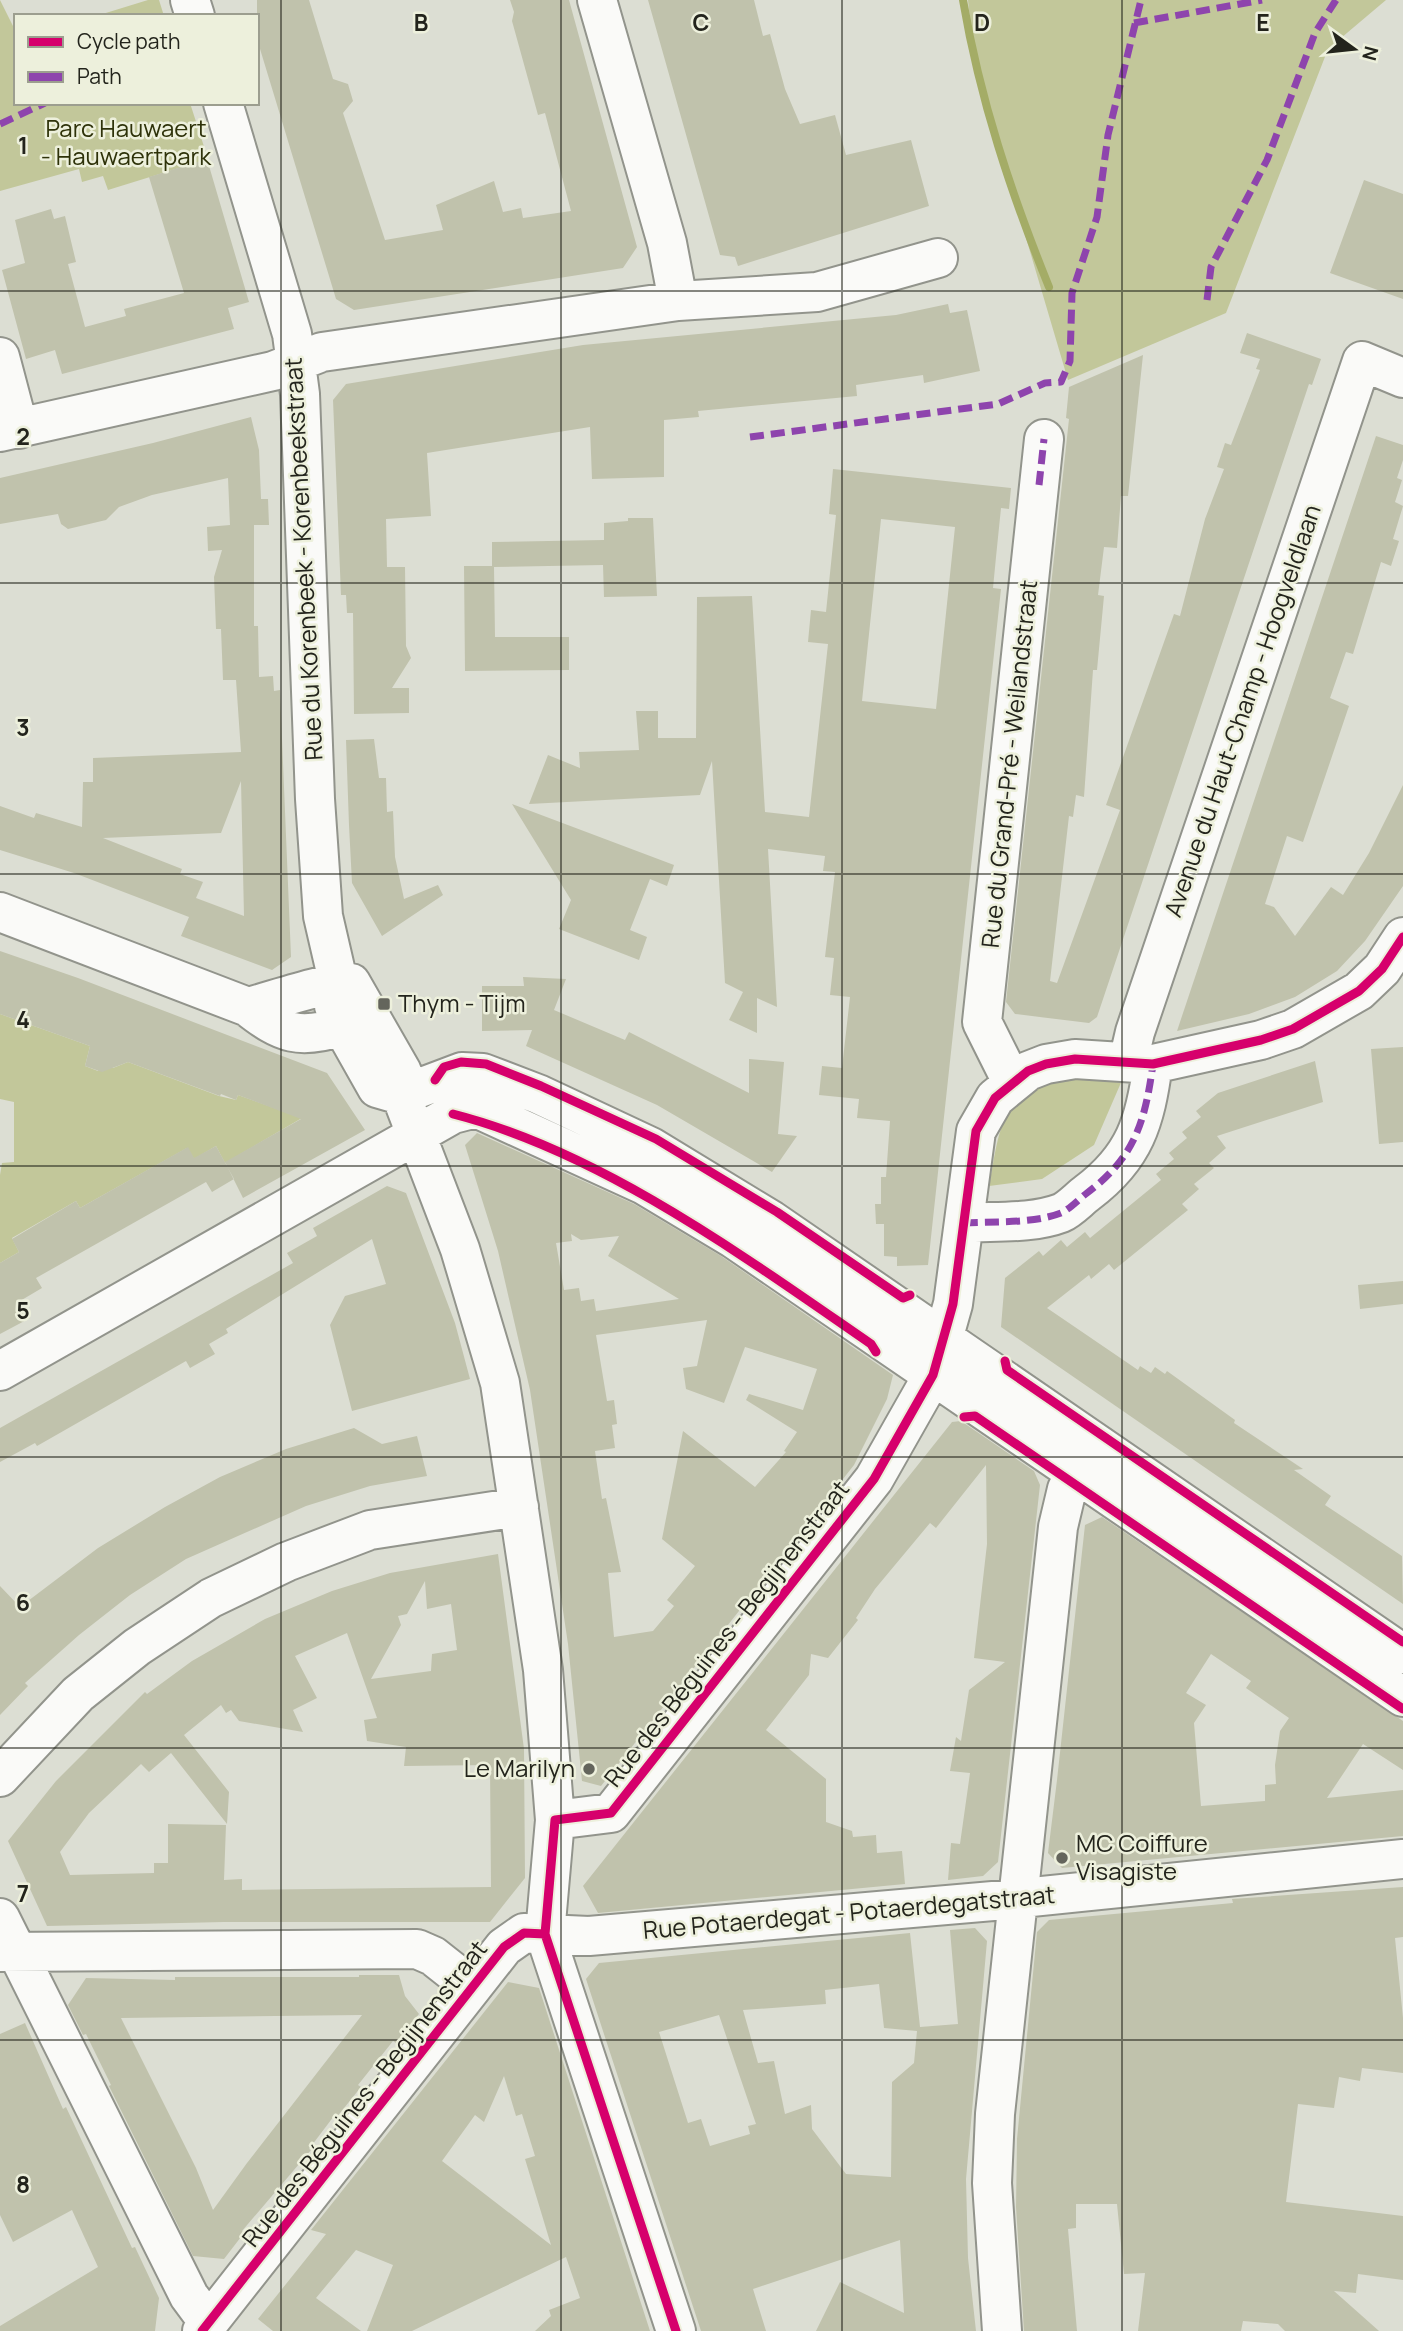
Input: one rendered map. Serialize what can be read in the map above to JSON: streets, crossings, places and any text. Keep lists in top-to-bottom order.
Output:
{
  "streets": {
    "street": [
      "Rue du Korenbeek - Korenbeekstraat",
      "Avenue du Haut-Champ - Hoogveldlaan",
      "Rue du Grand-Pré - Weilandstraat",
      "Rue des Béguines - Begijnenstraat",
      "Rue Potaerdegat - Potaerdegatstraat"
    ]
  },
  "crossings": [
    ["Rue du Korenbeek - Korenbeekstraat", "Rue des Béguines - Begijnenstraat"],
    ["Avenue du Haut-Champ - Hoogveldlaan", "Rue des Béguines - Begijnenstraat"],
    ["Rue du Grand-Pré - Weilandstraat", "Rue des Béguines - Begijnenstraat"],
    ["Rue des Béguines - Begijnenstraat", "Rue Potaerdegat - Potaerdegatstraat"]
  ],
  "parks": ["Parc Hauwaert - Hauwaertpark"],
  "places": {
    "transit": ["Thym - Tijm"],
    "other": ["Le Marilyn", "MC Coiffure Visagiste"]
  },
  "legend": ["Cycle path", "Path"],
  "north": "right",
  "grid": {
    "columns": [
      "B",
      "C",
      "D",
      "E"
    ],
    "rows": [
      "1",
      "2",
      "3",
      "4",
      "5",
      "6",
      "7",
      "8"
    ]
  }
}
